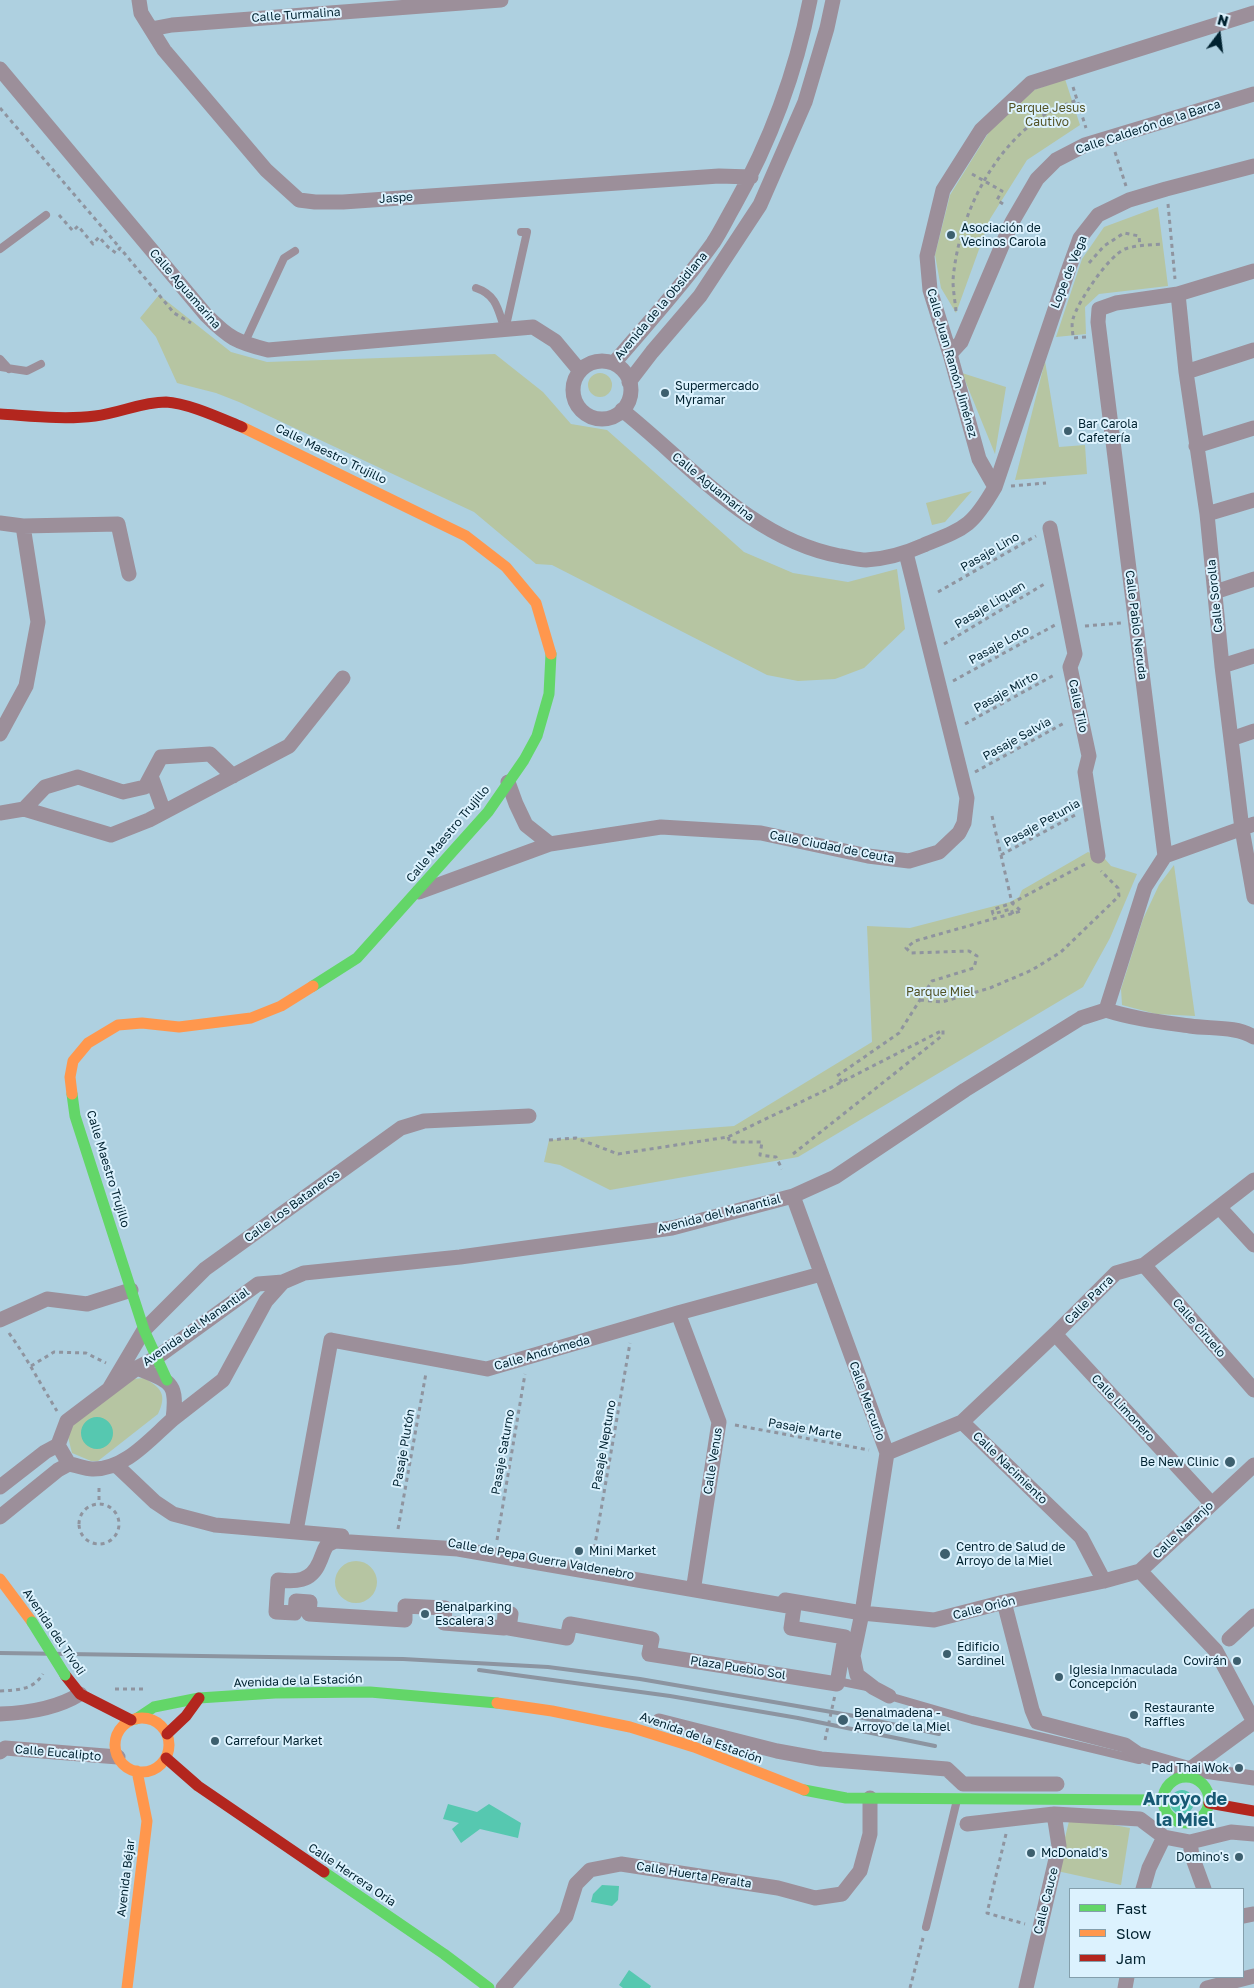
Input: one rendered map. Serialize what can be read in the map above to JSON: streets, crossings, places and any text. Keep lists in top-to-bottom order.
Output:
{
  "streets": {
    "street": [
      "Calle Turmalina",
      "Calle Calderón de la Barca",
      "Jaspe",
      "Lope de Vega",
      "Calle Aguamarina",
      "Avenida de la Obsidiana",
      "Calle Juan Ramón Jiménez",
      "Calle Maestro Trujillo",
      "Calle Sorolla",
      "Calle Pablo Neruda",
      "Calle Tilo",
      "Calle Ciudad de Ceuta",
      "Calle Los Bataneros",
      "Avenida del Manantial",
      "Calle Parra",
      "Calle Ciruelo",
      "Calle Andrómeda",
      "Calle Mercurio",
      "Calle Limonero",
      "Calle Venus",
      "Calle Nacimiento",
      "Calle Naranjo",
      "Calle de Pepa Guerra Valdenebro",
      "Calle Orión",
      "Avenida del Tívoli",
      "Plaza Pueblo Sol",
      "Avenida de la Estación",
      "Calle Eucalipto",
      "Calle Herrera Oria",
      "Calle Huerta Peralta",
      "Avenida Béjar",
      "Calle Cauce"
    ],
    "path": [
      "Pasaje Lino",
      "Pasaje Liquen",
      "Pasaje Loto",
      "Pasaje Mirto",
      "Pasaje Salvia",
      "Pasaje Petunia",
      "Pasaje Marte",
      "Pasaje Neptuno",
      "Pasaje Plutón",
      "Pasaje Saturno"
    ]
  },
  "crossings": [
    ["Calle Turmalina", "Jaspe"],
    ["Calle Calderón de la Barca", "Calle Juan Ramón Jiménez"],
    ["Jaspe", "Avenida de la Obsidiana"],
    ["Lope de Vega", "Calle Aguamarina"],
    ["Lope de Vega", "Calle Juan Ramón Jiménez"],
    ["Calle Aguamarina", "Avenida de la Obsidiana"],
    ["Calle Aguamarina", "Calle Juan Ramón Jiménez"],
    ["Calle Aguamarina", "Calle Ciudad de Ceuta"],
    ["Calle Maestro Trujillo", "Calle Ciudad de Ceuta"],
    ["Calle Maestro Trujillo", "Calle Los Bataneros"],
    ["Calle Maestro Trujillo", "Avenida del Manantial"],
    ["Pasaje Lino", "Calle Tilo"],
    ["Calle Sorolla", "Calle Pablo Neruda"],
    ["Pasaje Liquen", "Calle Tilo"],
    ["Pasaje Liquen", "Calle Ciudad de Ceuta"],
    ["Pasaje Loto", "Calle Tilo"],
    ["Pasaje Loto", "Calle Ciudad de Ceuta"],
    ["Pasaje Mirto", "Calle Tilo"],
    ["Pasaje Mirto", "Calle Ciudad de Ceuta"],
    ["Calle Tilo", "Pasaje Salvia"],
    ["Calle Tilo", "Pasaje Petunia"],
    ["Pasaje Salvia", "Calle Ciudad de Ceuta"],
    ["Calle Los Bataneros", "Avenida del Manantial"],
    ["Avenida del Manantial", "Calle Mercurio"],
    ["Avenida del Manantial", "Calle de Pepa Guerra Valdenebro"],
    ["Calle Parra", "Calle Ciruelo"],
    ["Calle Parra", "Calle Limonero"],
    ["Calle Parra", "Calle Nacimiento"],
    ["Calle Andrómeda", "Calle Mercurio"],
    ["Calle Andrómeda", "Pasaje Neptuno"],
    ["Calle Andrómeda", "Pasaje Plutón"],
    ["Calle Andrómeda", "Pasaje Saturno"],
    ["Calle Andrómeda", "Calle Venus"],
    ["Calle Andrómeda", "Calle de Pepa Guerra Valdenebro"],
    ["Calle Mercurio", "Pasaje Marte"],
    ["Calle Mercurio", "Calle Nacimiento"],
    ["Calle Mercurio", "Calle de Pepa Guerra Valdenebro"],
    ["Calle Mercurio", "Calle Orión"],
    ["Calle Limonero", "Calle Naranjo"],
    ["Pasaje Marte", "Calle Venus"],
    ["Pasaje Marte", "Calle Nacimiento"],
    ["Pasaje Neptuno", "Calle de Pepa Guerra Valdenebro"],
    ["Pasaje Plutón", "Calle de Pepa Guerra Valdenebro"],
    ["Pasaje Saturno", "Calle de Pepa Guerra Valdenebro"],
    ["Calle Venus", "Calle de Pepa Guerra Valdenebro"],
    ["Calle Nacimiento", "Calle Naranjo"],
    ["Calle Nacimiento", "Calle Orión"],
    ["Calle Naranjo", "Calle Orión"],
    ["Calle de Pepa Guerra Valdenebro", "Calle Orión"],
    ["Avenida de la Estación", "Calle Eucalipto"],
    ["Avenida de la Estación", "Calle Herrera Oria"],
    ["Avenida de la Estación", "Calle Huerta Peralta"],
    ["Avenida de la Estación", "Avenida Béjar"],
    ["Calle Eucalipto", "Calle Herrera Oria"],
    ["Calle Eucalipto", "Avenida Béjar"],
    ["Calle Herrera Oria", "Avenida Béjar"]
  ],
  "districts": ["Arroyo de la Miel"],
  "parks": ["Parque Jesus Cautivo", "Parque Miel"],
  "places": [
    "Asociación de Vecinos Carola",
    "Supermercado Myramar",
    "Bar Carola Cafetería",
    "Be New Clinic",
    "Mini Market",
    "Centro de Salud de Arroyo de la Miel",
    "Benalparking Escalera 3",
    "Edificio Sardinel",
    "Covirán",
    "Iglesia Inmaculada Concepción",
    "Restaurante Raffles",
    "Benalmadena - Arroyo de la Miel",
    "Carrefour Market",
    "Pad Thai Wok",
    "McDonald's",
    "Domino's"
  ],
  "legend": ["Fast", "Slow", "Jam"],
  "north": "top"
}
